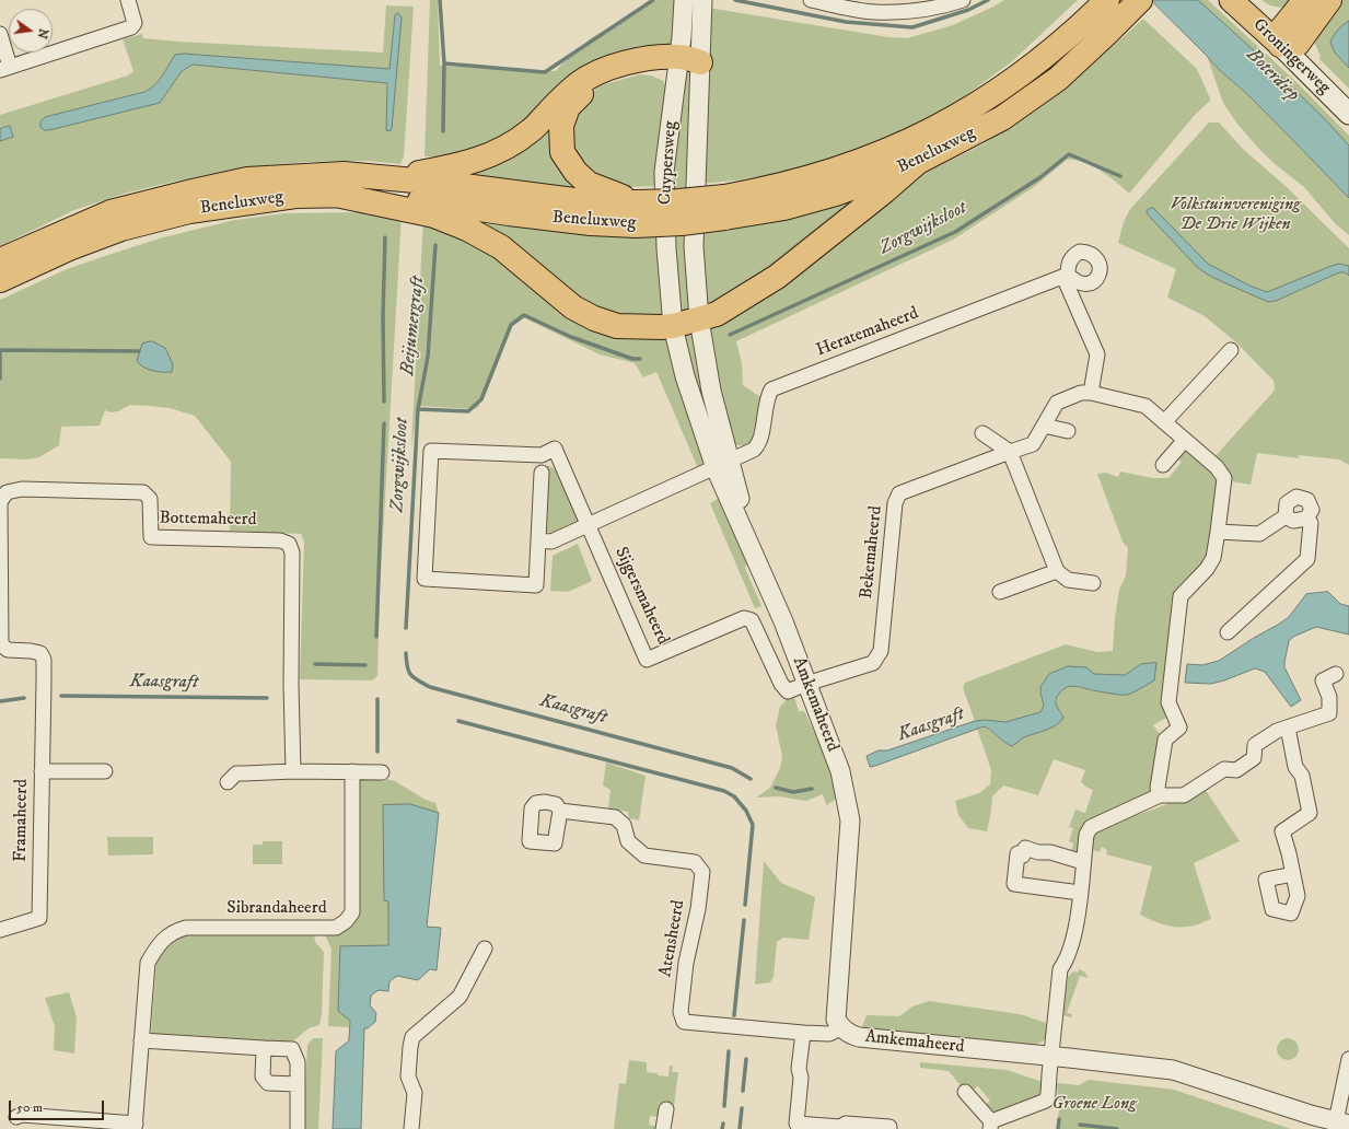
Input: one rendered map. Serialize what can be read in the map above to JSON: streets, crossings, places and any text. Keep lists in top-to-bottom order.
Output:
{
  "streets": {
    "highway": ["Beneluxweg"],
    "main road": ["Groningerweg"],
    "street": [
      "Cuypersweg",
      "Heratemaheerd",
      "Bottemaheerd",
      "Bekemaheerd",
      "Sijgersmaheerd",
      "Amkemaheerd",
      "Framaheerd",
      "Sibrandaheerd",
      "Atensheerd"
    ]
  },
  "crossings": [
    ["Cuypersweg", "Amkemaheerd"],
    ["Heratemaheerd", "Bekemaheerd"],
    ["Heratemaheerd", "Amkemaheerd"],
    ["Bottemaheerd", "Framaheerd"],
    ["Bekemaheerd", "Sijgersmaheerd"],
    ["Bekemaheerd", "Amkemaheerd"],
    ["Sijgersmaheerd", "Amkemaheerd"],
    ["Amkemaheerd", "Atensheerd"]
  ],
  "water": [
    "Boterdiep",
    "Zorgwijksloot",
    "Beijumergraft",
    "Kaasgraft"
  ],
  "parks": ["Volkstuinvereniging De Drie Wijken", "Groene Long"],
  "scale_bar": "50 m",
  "north": "right"
}
